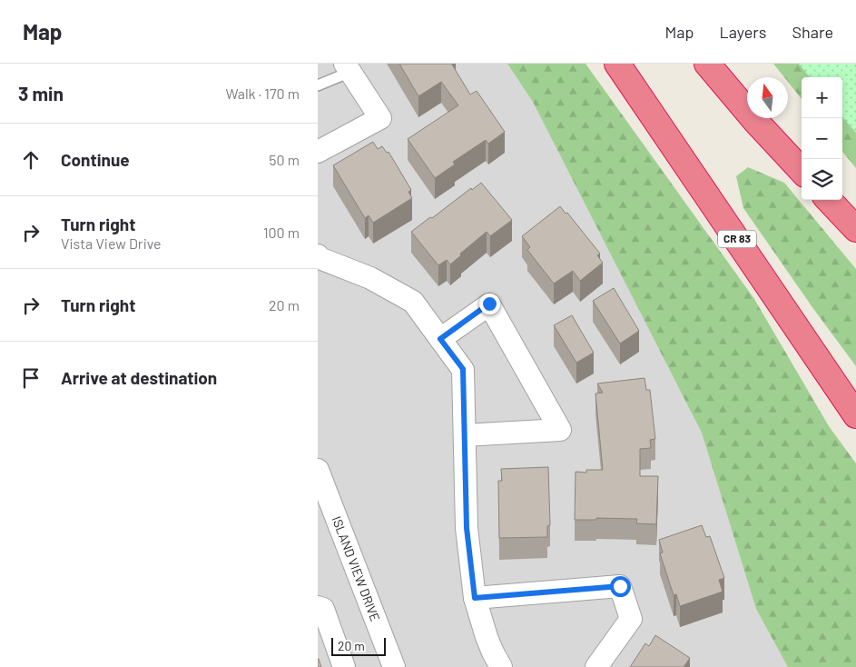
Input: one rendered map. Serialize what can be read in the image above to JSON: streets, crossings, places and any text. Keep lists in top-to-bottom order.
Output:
{
  "streets": {
    "highway": ["CR 83"],
    "street": ["ISLAND VIEW DRIVE"]
  },
  "scale_bar": "20 m",
  "north": "top",
  "page": {
    "header": "Map",
    "nav": ["Map", "Layers", "Share"],
    "heading": ["3 min", "Walk · 170 m"],
    "map_buttons": ["+", "−"],
    "list": [
      ["Continue", "50 m"],
      ["Turn right", "Vista View Drive", "100 m"],
      ["Turn right", "20 m"],
      "Arrive at destination"
    ],
    "scale": "20 m"
  }
}
